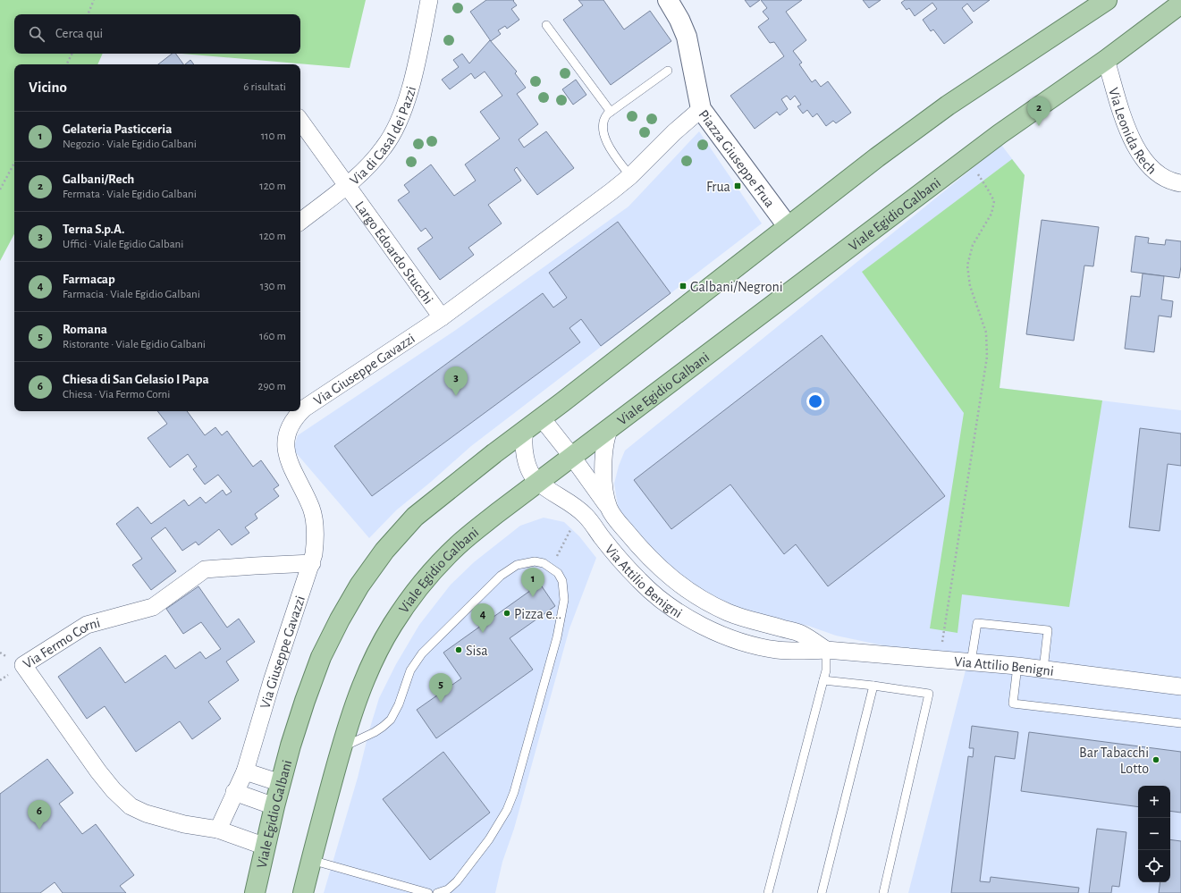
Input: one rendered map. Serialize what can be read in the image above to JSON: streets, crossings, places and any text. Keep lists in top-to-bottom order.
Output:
{
  "streets": {
    "main road": ["Viale Egidio Galbani"],
    "street": [
      "Via Leonida Rech",
      "Via di Casal dei Pazzi",
      "Piazza Giuseppe Frua",
      "Largo Edoardo Stucchi",
      "Via Giuseppe Gavazzi",
      "Via Attilio Benigni",
      "Via Fermo Corni"
    ]
  },
  "crossings": [
    ["Via Leonida Rech", "Viale Egidio Galbani"],
    ["Via di Casal dei Pazzi", "Largo Edoardo Stucchi"],
    ["Piazza Giuseppe Frua", "Viale Egidio Galbani"],
    ["Piazza Giuseppe Frua", "Via Giuseppe Gavazzi"],
    ["Viale Egidio Galbani", "Via Attilio Benigni"],
    ["Largo Edoardo Stucchi", "Via Giuseppe Gavazzi"],
    ["Via Giuseppe Gavazzi", "Via Fermo Corni"]
  ],
  "places": {
    "transit": ["Frua", "Galbani/Negroni"],
    "other": ["Pizza e...", "Sisa", "Bar Tabacchi Lotto"]
  },
  "page": {
    "search": "Cerca qui",
    "heading": ["Vicino", "6 risultati"],
    "pins": [
      "2",
      "3",
      "1",
      "4",
      "5",
      "6"
    ],
    "list": [
      {
        "mark": "1",
        "name": "Gelateria Pasticceria",
        "note": "Negozio · Viale Egidio Galbani",
        "value": "110 m"
      },
      {
        "mark": "2",
        "name": "Galbani/Rech",
        "note": "Fermata · Viale Egidio Galbani",
        "value": "120 m"
      },
      {
        "mark": "3",
        "name": "Terna S.p.A.",
        "note": "Uffici · Viale Egidio Galbani",
        "value": "120 m"
      },
      {
        "mark": "4",
        "name": "Farmacap",
        "note": "Farmacia · Viale Egidio Galbani",
        "value": "130 m"
      },
      {
        "mark": "5",
        "name": "Romana",
        "note": "Ristorante · Viale Egidio Galbani",
        "value": "160 m"
      },
      {
        "mark": "6",
        "name": "Chiesa di San Gelasio I Papa",
        "note": "Chiesa · Via Fermo Corni",
        "value": "290 m"
      }
    ],
    "map_buttons": ["+", "−"]
  }
}
